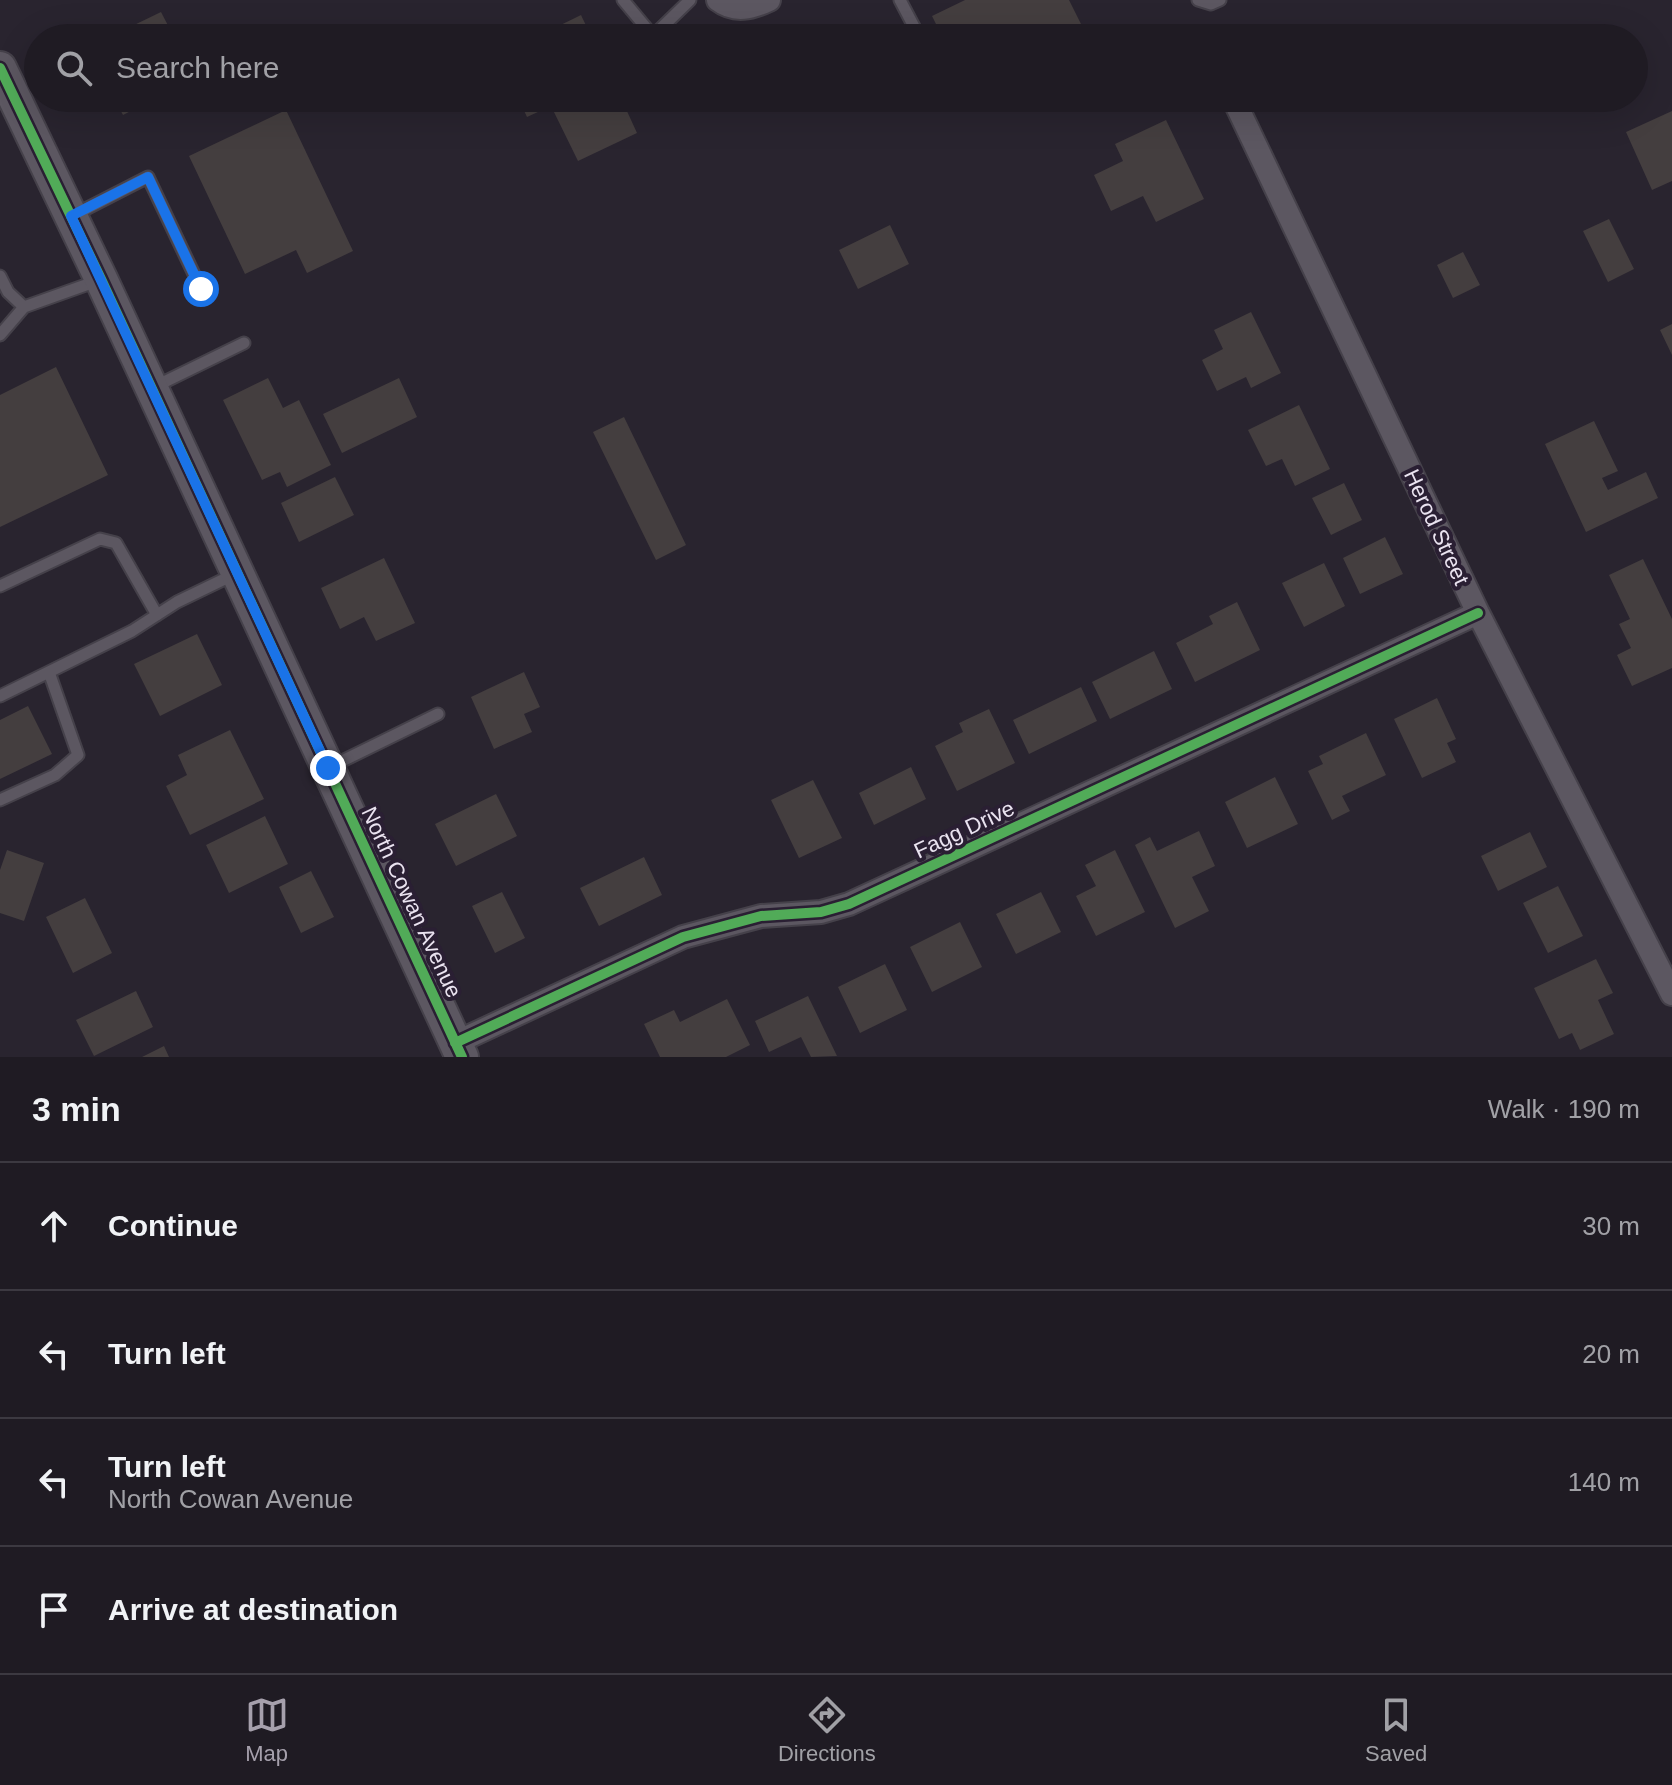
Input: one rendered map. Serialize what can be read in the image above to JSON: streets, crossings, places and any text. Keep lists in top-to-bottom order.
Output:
{
  "streets": {
    "street": ["Herod Street", "Fagg Drive", "North Cowan Avenue"]
  },
  "crossings": [
    ["Herod Street", "Fagg Drive"],
    ["Fagg Drive", "North Cowan Avenue"]
  ],
  "page": {
    "search": "Search here",
    "heading": ["3 min", "Walk · 190 m"],
    "list": [
      ["Continue", "30 m"],
      ["Turn left", "20 m"],
      ["Turn left", "North Cowan Avenue", "140 m"],
      "Arrive at destination"
    ],
    "nav": ["Map", "Directions", "Saved"]
  }
}
